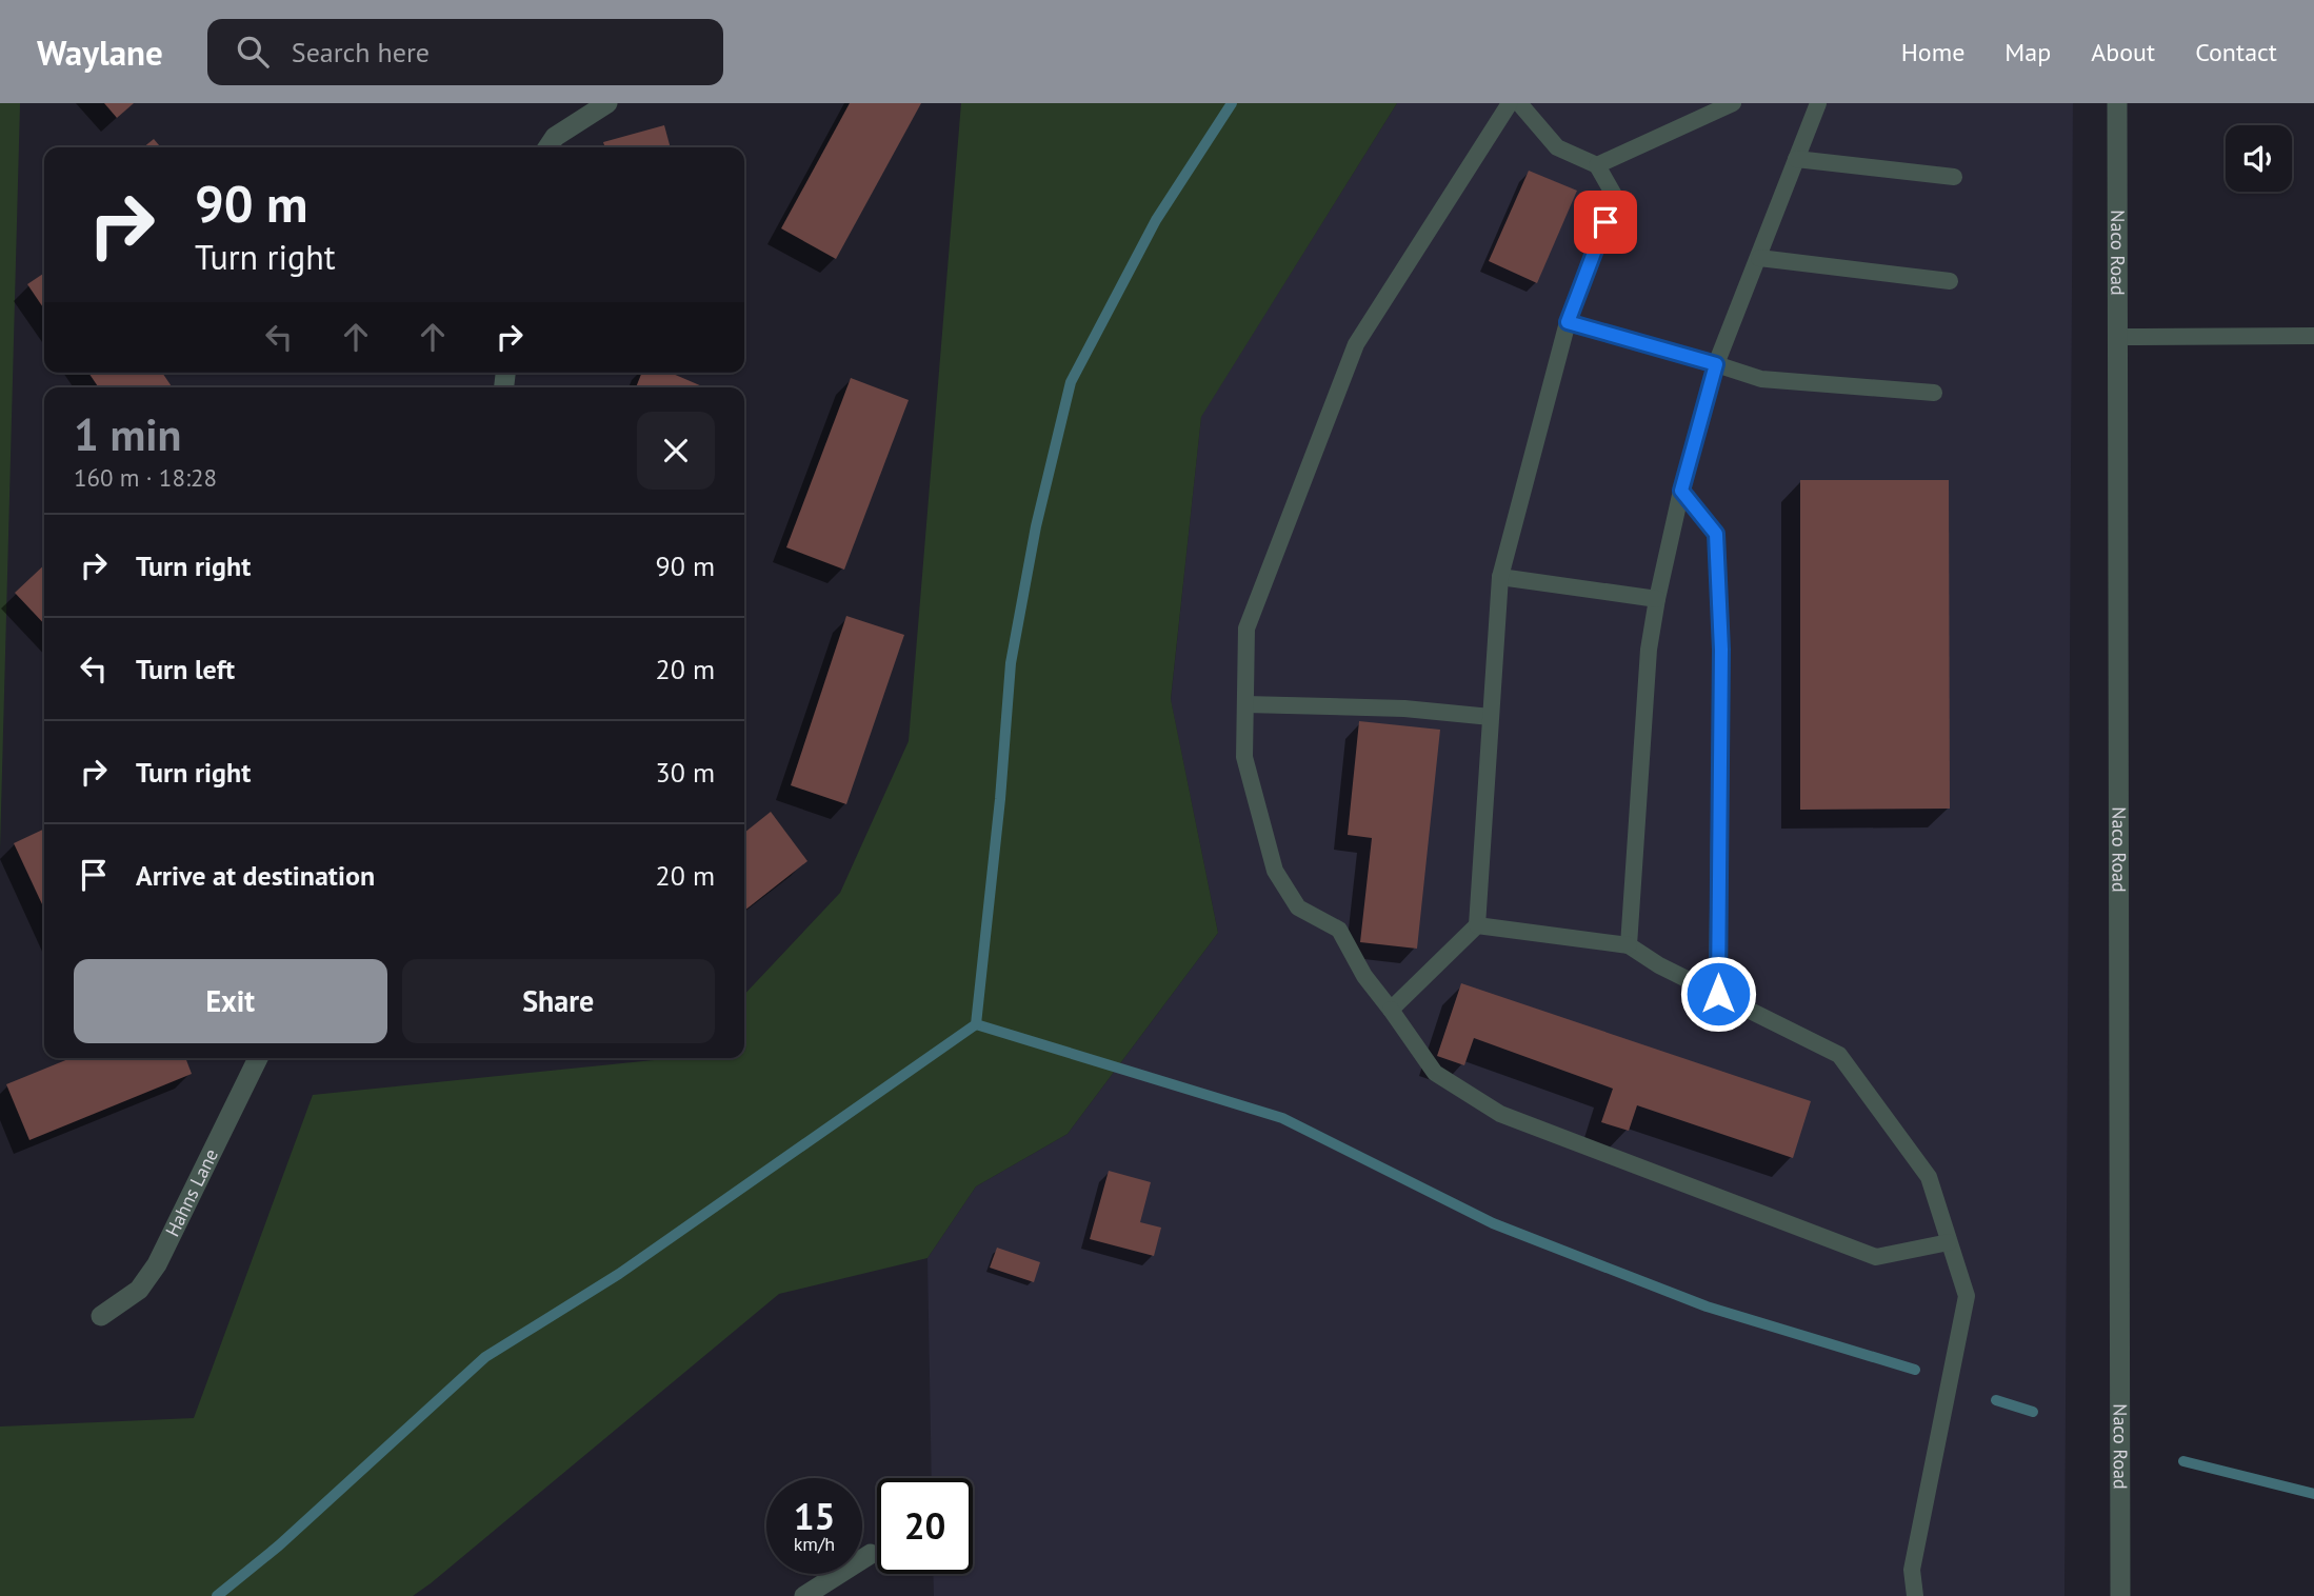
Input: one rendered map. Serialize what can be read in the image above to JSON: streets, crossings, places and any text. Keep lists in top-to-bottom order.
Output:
{
  "streets": {
    "street": ["Naco Road", "Hahns Lane"]
  },
  "page": {
    "header": "Waylane",
    "search": "Search here",
    "nav": [
      "Home",
      "Map",
      "About",
      "Contact"
    ],
    "turn": ["90 m", "Turn right"],
    "heading": ["1 min", "160 m · 18:28"],
    "list": [
      {
        "name": "Turn right",
        "value": "90 m"
      },
      {
        "name": "Turn left",
        "value": "20 m"
      },
      {
        "name": "Turn right",
        "value": "30 m"
      },
      {
        "name": "Arrive at destination",
        "value": "20 m"
      }
    ],
    "buttons": ["Exit", "Share"],
    "speed": "15 km/h",
    "limit": "20"
  }
}
